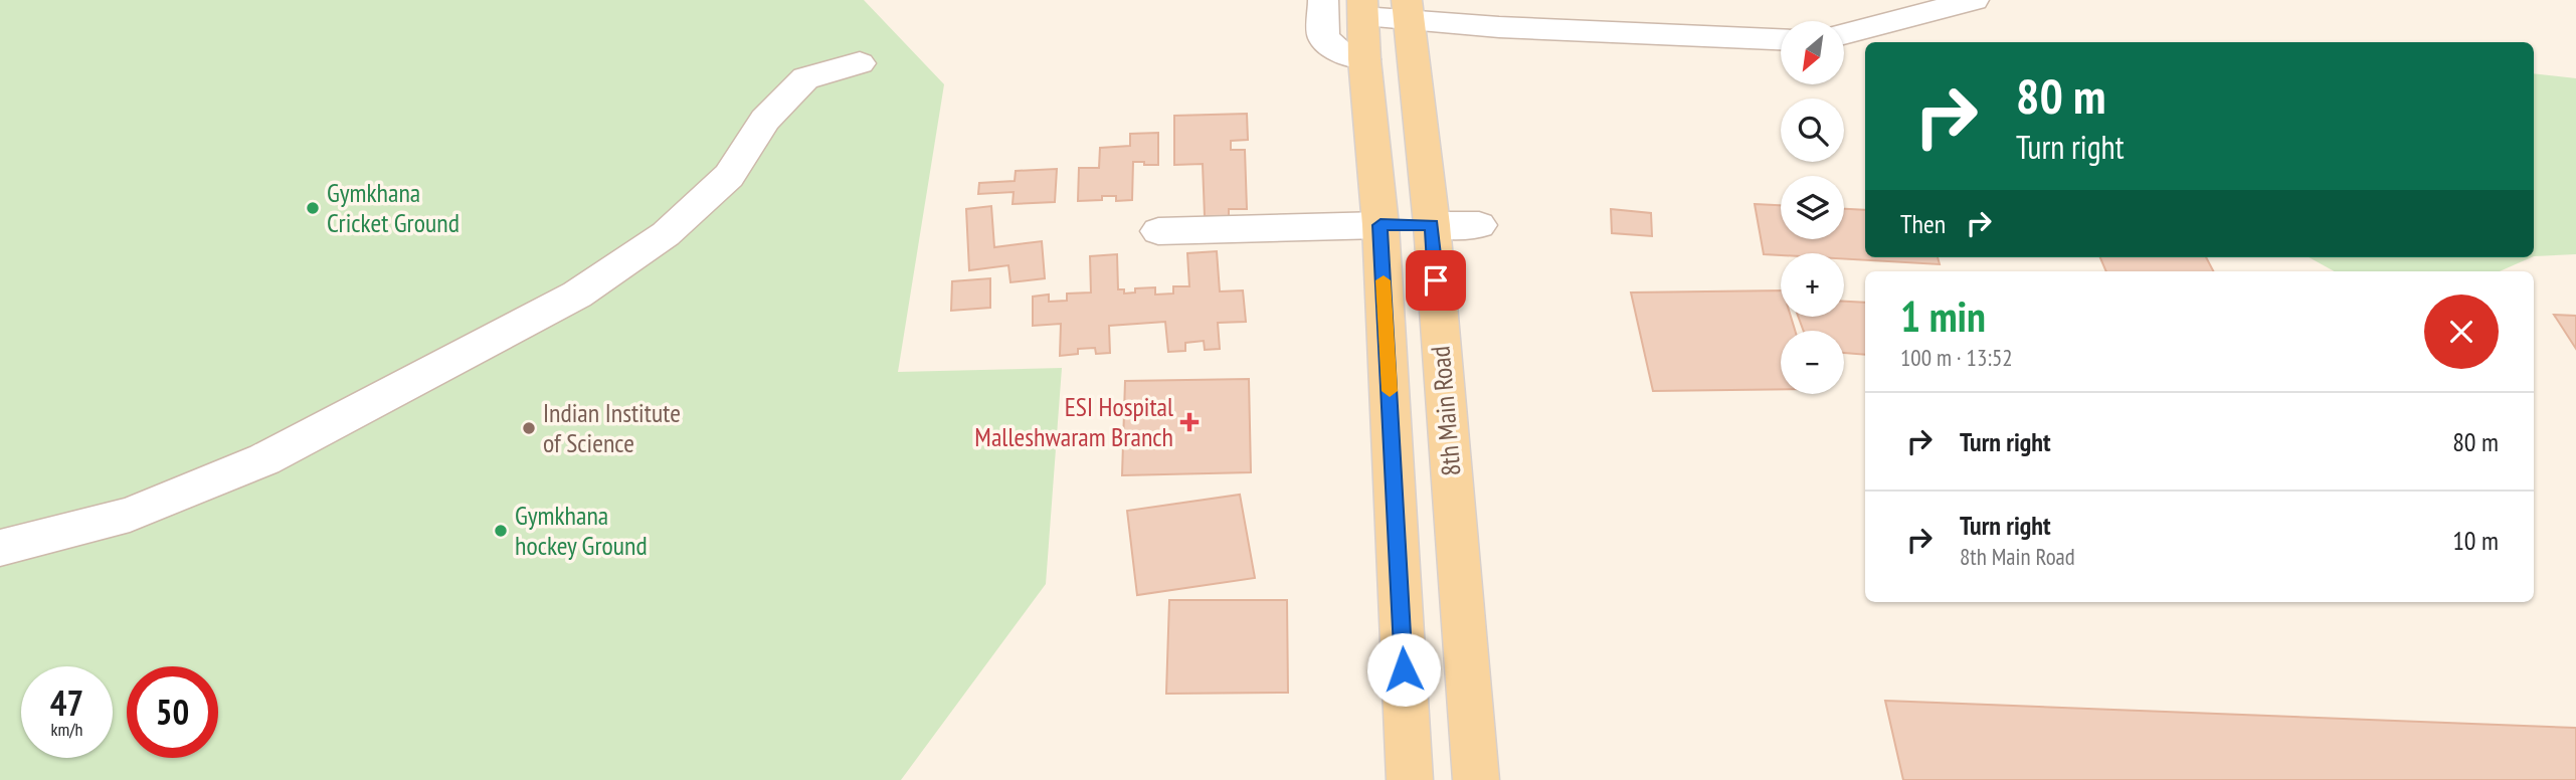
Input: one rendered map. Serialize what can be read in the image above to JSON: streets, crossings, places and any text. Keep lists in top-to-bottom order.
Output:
{
  "streets": {
    "main road": ["8th Main Road"]
  },
  "places": {
    "other": ["Gymkhana Cricket Ground", "Indian Institute of Science", "Gymkhana hockey Ground"],
    "health": ["ESI Hospital Malleshwaram Branch"]
  },
  "north": "bottom left",
  "page": {
    "map_buttons": ["+", "−"],
    "turn": ["80 m", "Turn right"],
    "then": "Then",
    "heading": ["1 min", "100 m · 13:52"],
    "list": [
      {
        "name": "Turn right",
        "value": "80 m"
      },
      {
        "name": "Turn right",
        "note": "8th Main Road",
        "value": "10 m"
      }
    ],
    "speed": "47 km/h",
    "limit": "50"
  }
}
